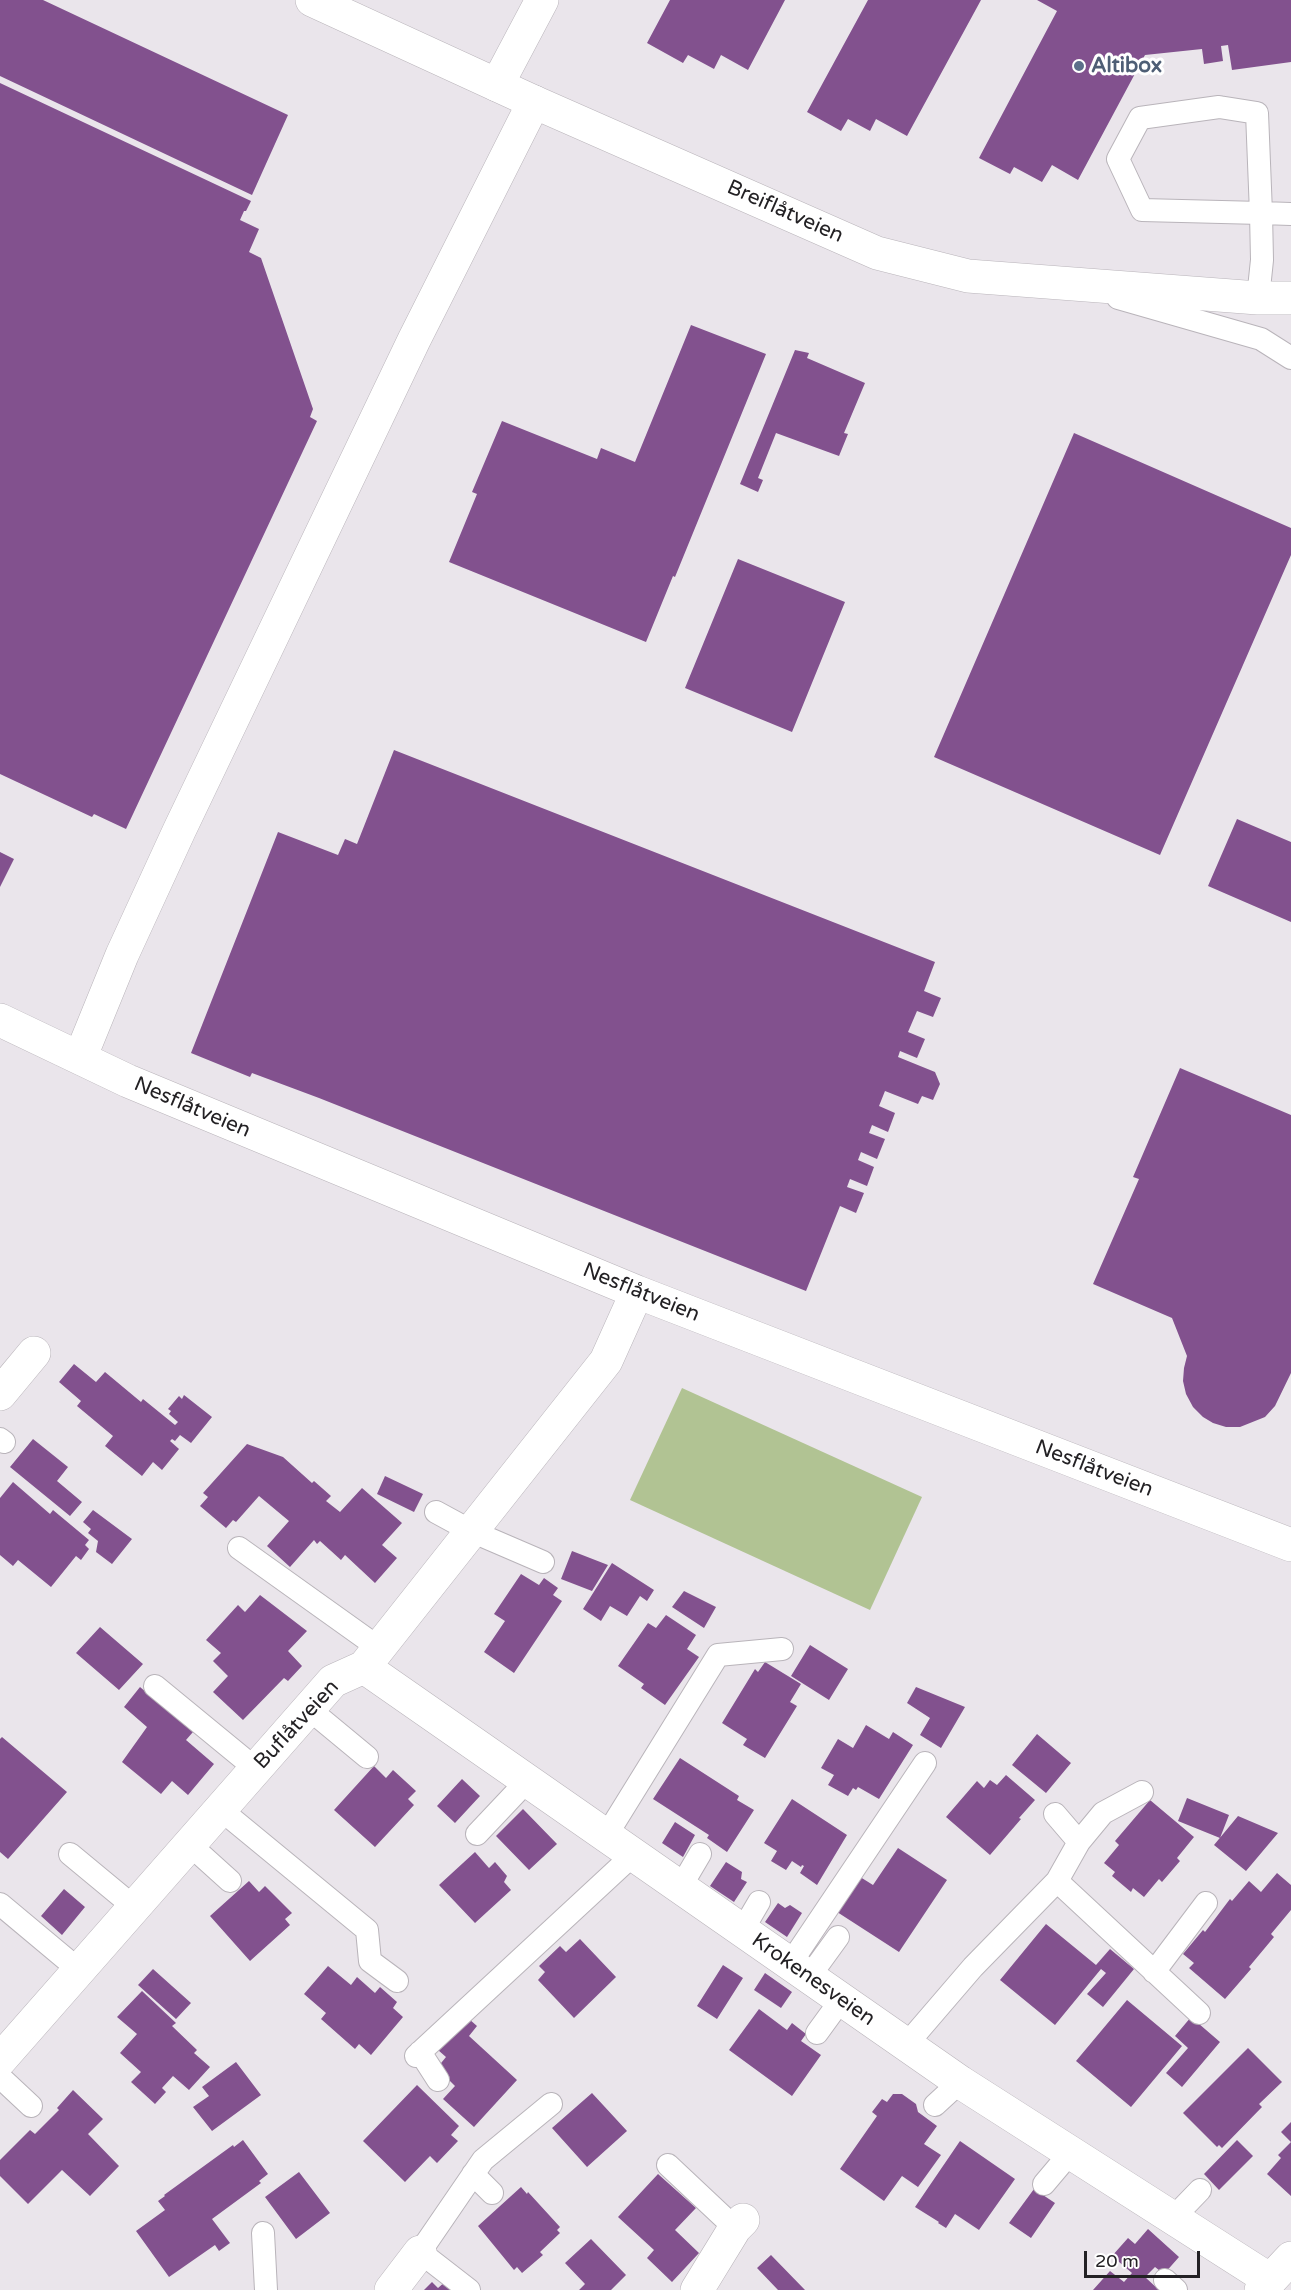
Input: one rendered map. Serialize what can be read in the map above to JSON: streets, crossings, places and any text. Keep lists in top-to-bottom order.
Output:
{
  "streets": {
    "street": [
      "Breiflåtveien",
      "Nesflåtveien",
      "Buflåtveien",
      "Krokenesveien"
    ]
  },
  "crossings": [
    ["Nesflåtveien", "Buflåtveien"],
    ["Buflåtveien", "Krokenesveien"]
  ],
  "places": ["Altibox"],
  "scale_bar": "20 m"
}
